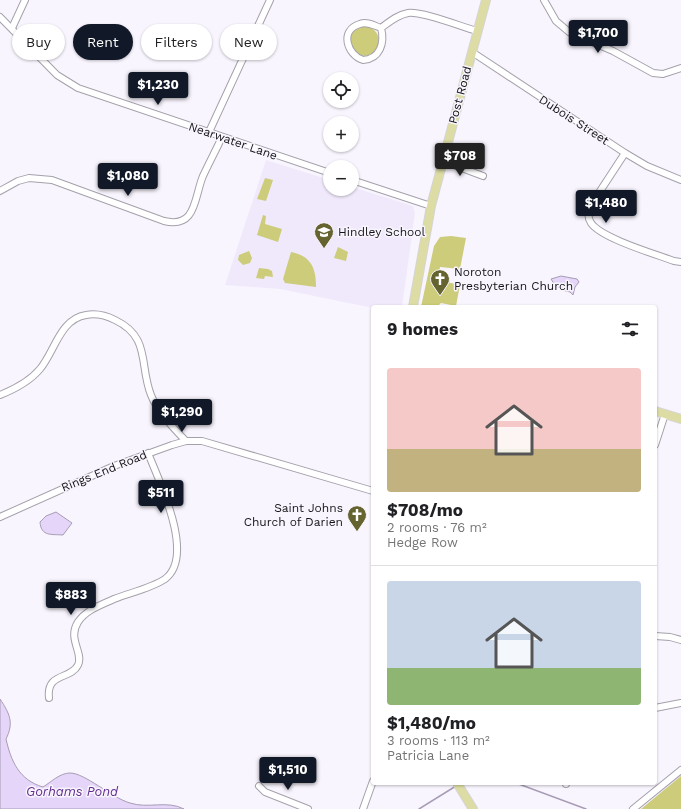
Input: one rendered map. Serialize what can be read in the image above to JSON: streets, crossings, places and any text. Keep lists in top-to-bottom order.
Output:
{
  "streets": {
    "main road": ["Post Road"],
    "street": ["Dubois Street", "Nearwater Lane", "Rings End Road"]
  },
  "crossings": [
    ["Post Road", "Dubois Street"]
  ],
  "water": ["Gorhams Pond"],
  "places": {
    "school or university": ["Hindley School"],
    "church": ["Noroton Presbyterian Church", "Saint Johns Church of Darien"]
  },
  "page": {
    "price": [
      "$1,700",
      "$1,230",
      "$708",
      "$1,080",
      "$1,480",
      "$1,290",
      "$511",
      "$883",
      "$1,510"
    ],
    "chip": [
      "Buy",
      "Rent",
      "Filters",
      "New"
    ],
    "map_buttons": ["+", "−"],
    "heading": "9 homes",
    "list": [
      {
        "name": "$708/mo",
        "note": "2 rooms · 76 m² · Hedge Row"
      },
      {
        "name": "$1,480/mo",
        "note": "3 rooms · 113 m² · Patricia Lane"
      }
    ]
  }
}
